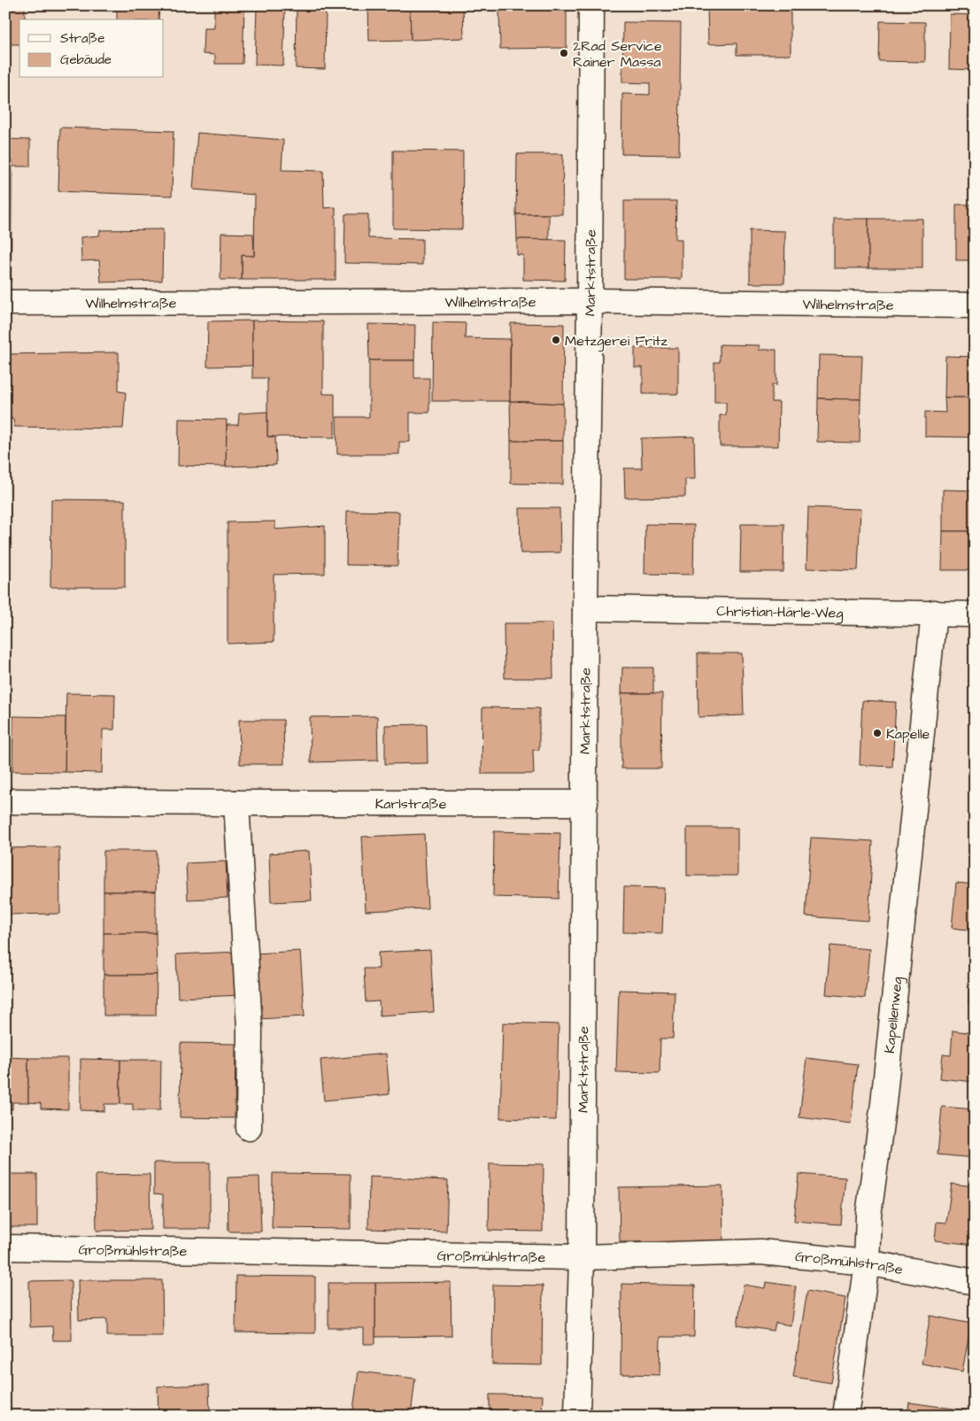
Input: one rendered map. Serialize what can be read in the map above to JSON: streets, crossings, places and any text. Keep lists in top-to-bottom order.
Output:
{
  "streets": {
    "street": [
      "Marktstraße",
      "Wilhelmstraße",
      "Christian-Härle-Weg",
      "Karlstraße",
      "Kapellenweg",
      "Großmühlstraße"
    ]
  },
  "crossings": [
    ["Marktstraße", "Wilhelmstraße"],
    ["Marktstraße", "Christian-Härle-Weg"],
    ["Marktstraße", "Karlstraße"],
    ["Marktstraße", "Großmühlstraße"],
    ["Christian-Härle-Weg", "Kapellenweg"],
    ["Kapellenweg", "Großmühlstraße"]
  ],
  "places": ["2Rad Service Rainer Massa", "Metzgerei Fritz", "Kapelle"],
  "legend": ["Straße", "Gebäude"]
}
